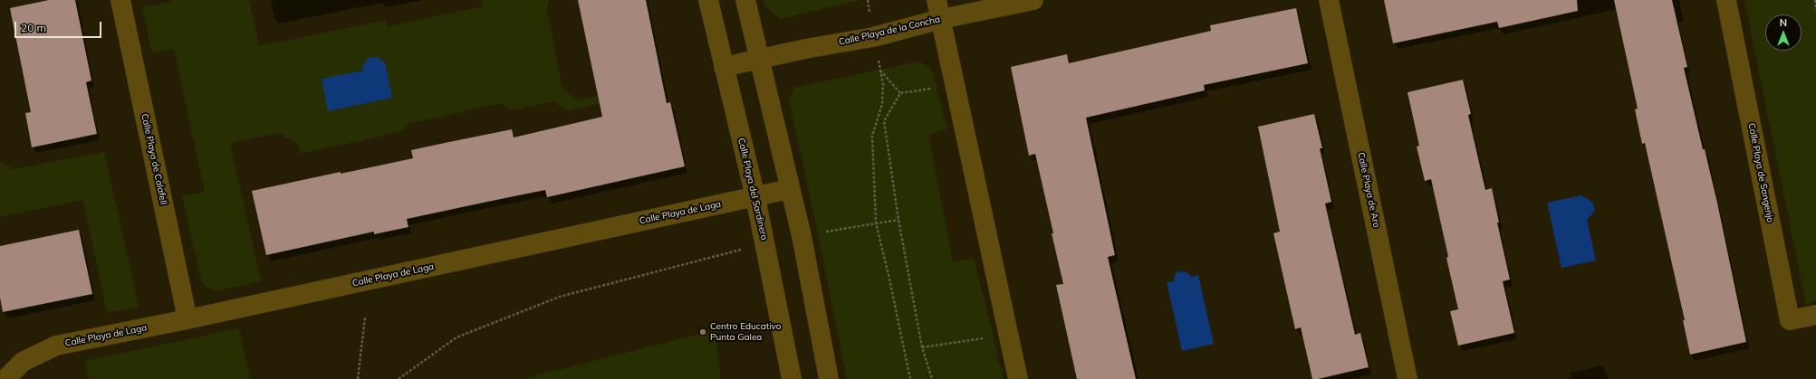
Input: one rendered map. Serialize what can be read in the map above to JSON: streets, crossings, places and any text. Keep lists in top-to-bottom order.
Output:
{
  "streets": {
    "street": [
      "Calle Playa de la Concha",
      "Calle Playa de Calafell",
      "Calle Playa de Sangenjo",
      "Calle Playa del Sardinero",
      "Calle Playa de Aro",
      "Calle Playa de Laga"
    ]
  },
  "crossings": [
    ["Calle Playa de la Concha", "Calle Playa del Sardinero"],
    ["Calle Playa de Calafell", "Calle Playa de Laga"],
    ["Calle Playa del Sardinero", "Calle Playa de Laga"]
  ],
  "places": ["Centro Educativo Punta Galea"],
  "scale_bar": "20 m",
  "north": "top"
}
